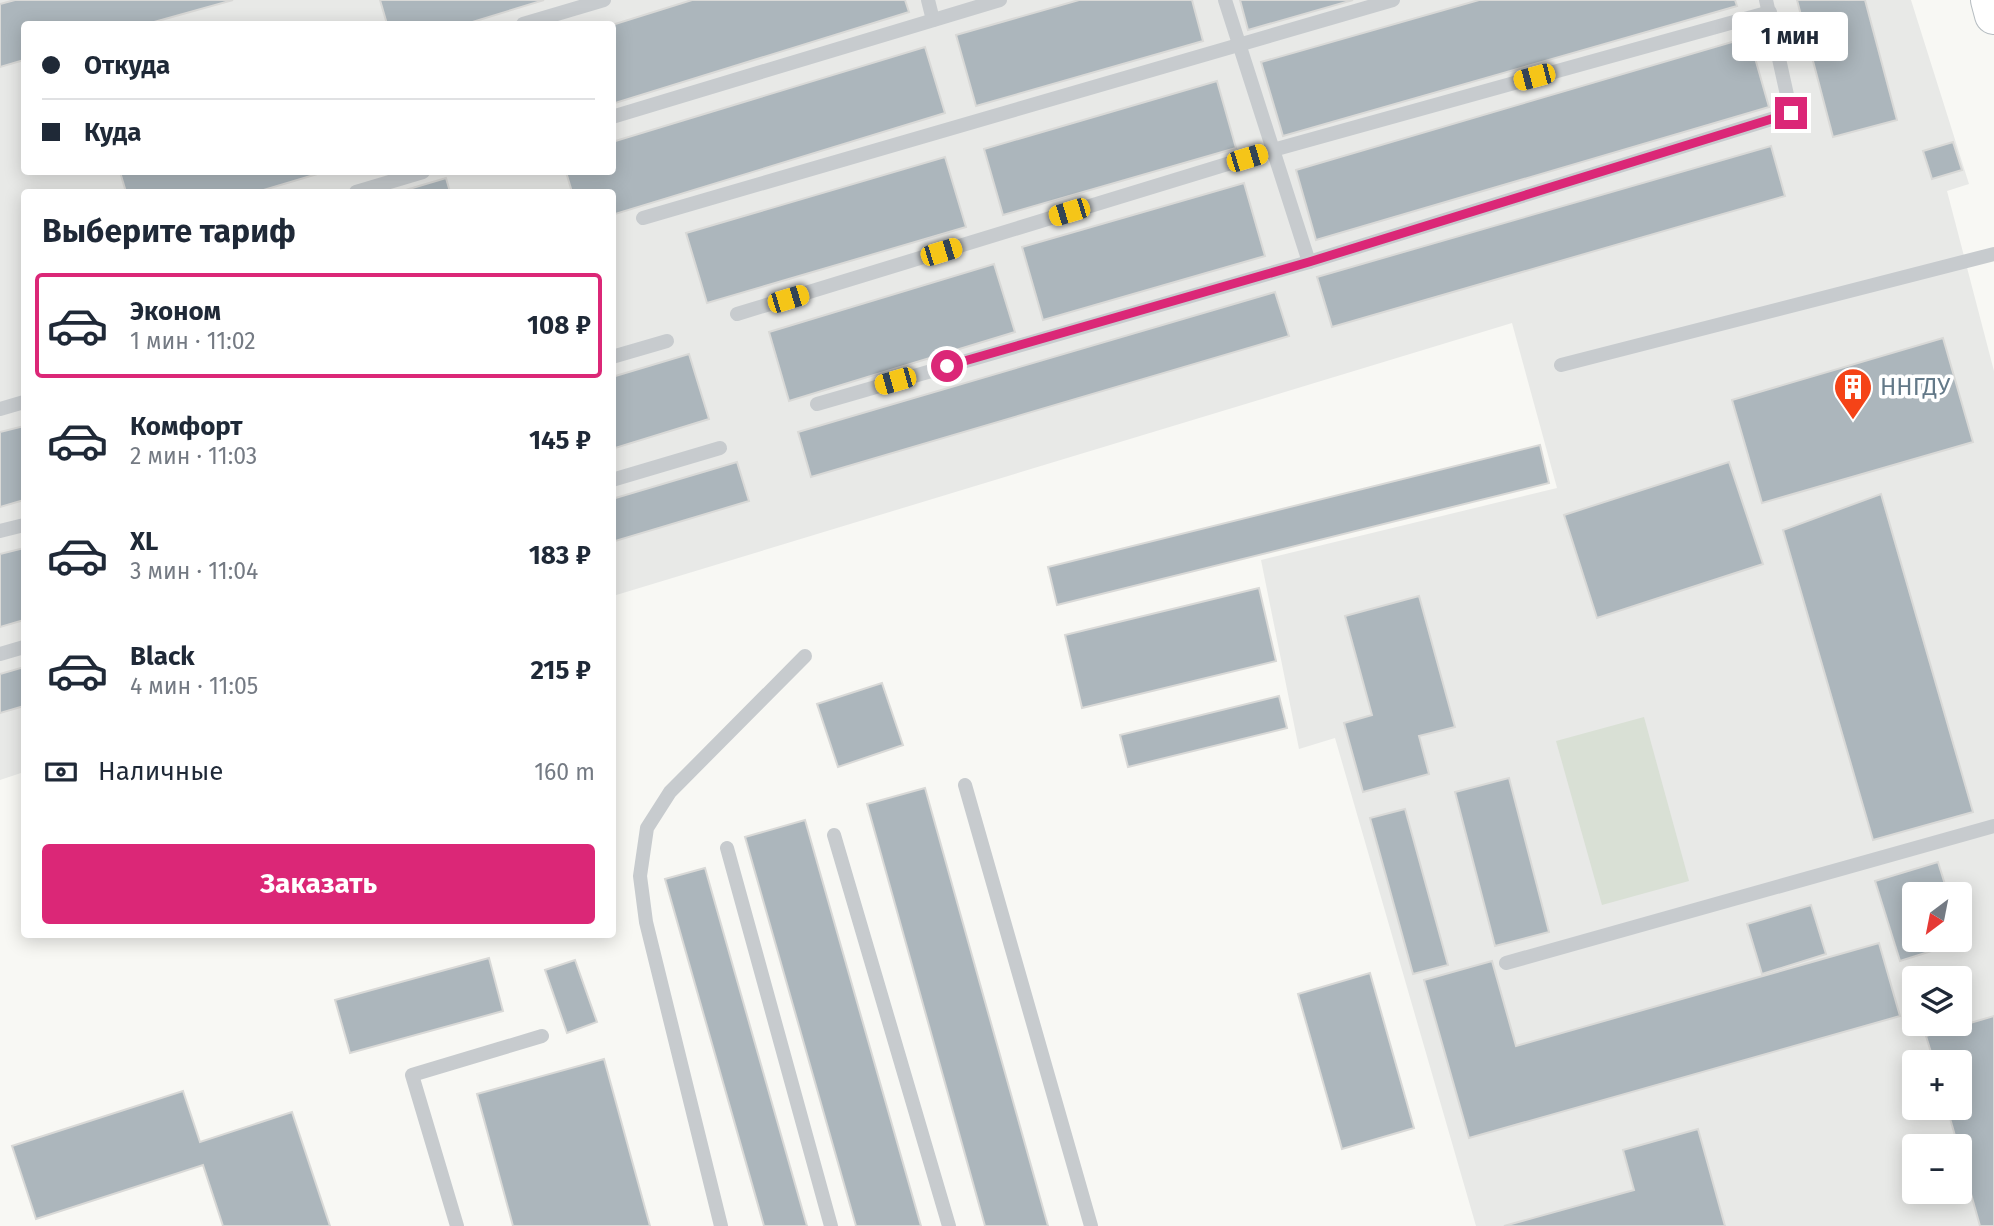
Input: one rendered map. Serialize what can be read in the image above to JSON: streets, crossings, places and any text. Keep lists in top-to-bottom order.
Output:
{
  "places": {
    "building": ["ННГДУ"]
  },
  "north": "bottom left",
  "page": {
    "bubble": "1 мин",
    "banner": ["Откуда", "Куда"],
    "heading": "Выберите тариф",
    "list": [
      {
        "name": "Эконом",
        "note": "1 мин · 11:02",
        "value": "108 ₽"
      },
      {
        "name": "Комфорт",
        "note": "2 мин · 11:03",
        "value": "145 ₽"
      },
      {
        "name": "XL",
        "note": "3 мин · 11:04",
        "value": "183 ₽"
      },
      {
        "name": "Black",
        "note": "4 мин · 11:05",
        "value": "215 ₽"
      }
    ],
    "pay": ["Наличные", "160 m"],
    "buttons": "Заказать",
    "map_buttons": ["+", "−"]
  }
}
